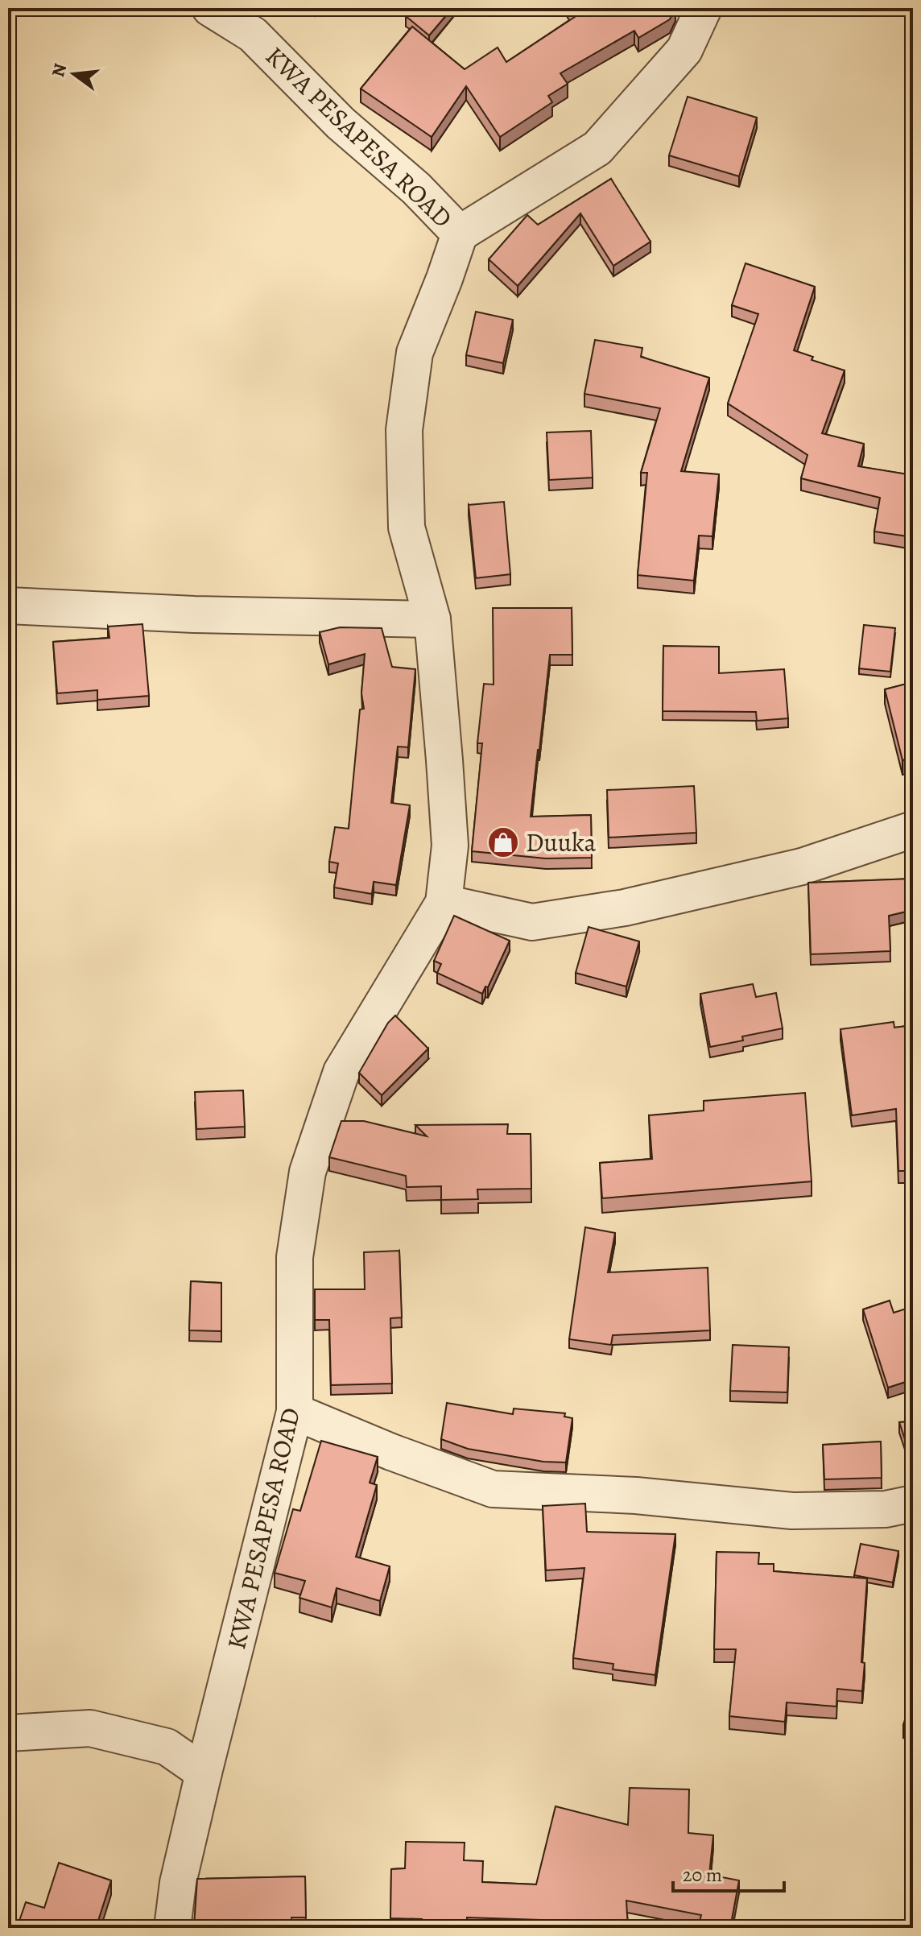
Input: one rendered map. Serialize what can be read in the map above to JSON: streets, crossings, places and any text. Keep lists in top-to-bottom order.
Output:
{
  "streets": {
    "street": ["KWA PESAPESA ROAD"]
  },
  "places": {
    "shop": ["Duuka"]
  },
  "scale_bar": "20 m",
  "north": "left"
}
